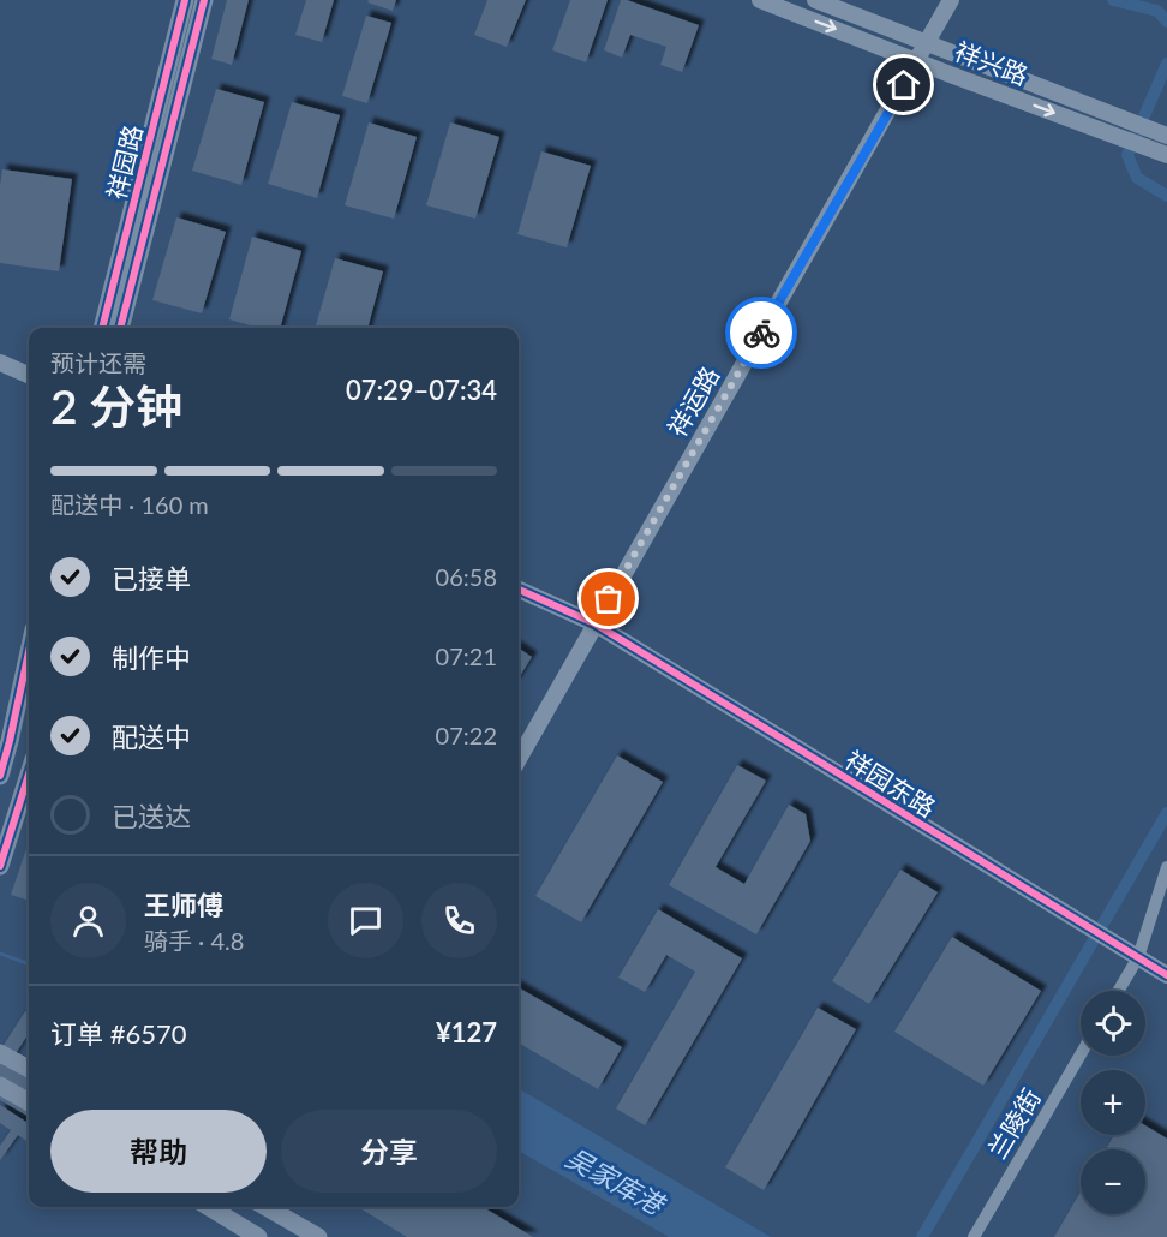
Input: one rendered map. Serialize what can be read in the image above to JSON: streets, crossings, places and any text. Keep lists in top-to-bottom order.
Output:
{
  "streets": {
    "main road": ["祥园路"],
    "street": [
      "祥兴路",
      "祥运路",
      "祥园东路",
      "兰陵街"
    ]
  },
  "crossings": [
    ["祥兴路", "祥运路"],
    ["祥运路", "祥园东路"]
  ],
  "water": ["吴家库港"],
  "page": {
    "heading": ["2 分钟", "预计还需", "07:29–07:34"],
    "panel": [
      "王师傅",
      "骑手 · 4.8",
      "订单 #6570",
      "¥127"
    ],
    "bar": "配送中 · 160 m",
    "list": [
      ["已接单", "06:58"],
      ["制作中", "07:21"],
      ["配送中", "07:22"],
      "已送达"
    ],
    "map_buttons": ["+", "−"],
    "buttons": ["帮助", "分享"]
  }
}
